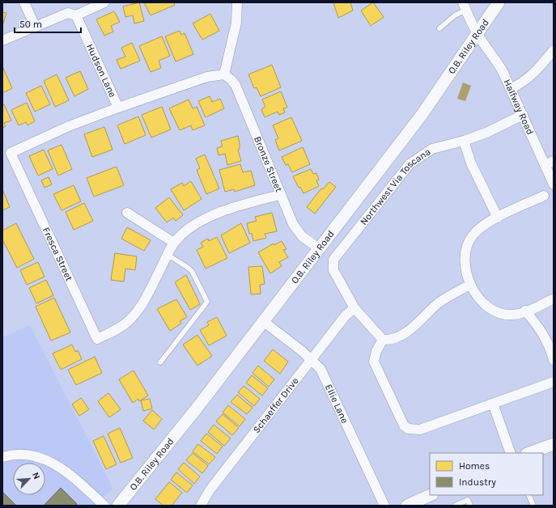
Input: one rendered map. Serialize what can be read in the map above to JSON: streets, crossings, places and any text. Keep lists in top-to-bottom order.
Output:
{
  "streets": {
    "street": [
      "O.B. Riley Road",
      "Hudson Lane",
      "Halfway Road",
      "Bronze Street",
      "Northwest Via Toscana",
      "Fresca Street",
      "Ellie Lane",
      "Schaeffer Drive"
    ]
  },
  "crossings": [
    ["O.B. Riley Road", "Halfway Road"],
    ["O.B. Riley Road", "Bronze Street"],
    ["O.B. Riley Road", "Ellie Lane"],
    ["Hudson Lane", "Fresca Street"],
    ["Halfway Road", "Northwest Via Toscana"],
    ["Bronze Street", "Fresca Street"],
    ["Northwest Via Toscana", "Schaeffer Drive"],
    ["Ellie Lane", "Schaeffer Drive"]
  ],
  "legend": ["Homes", "Industry"],
  "scale_bar": "50 m",
  "north": "top right"
}
